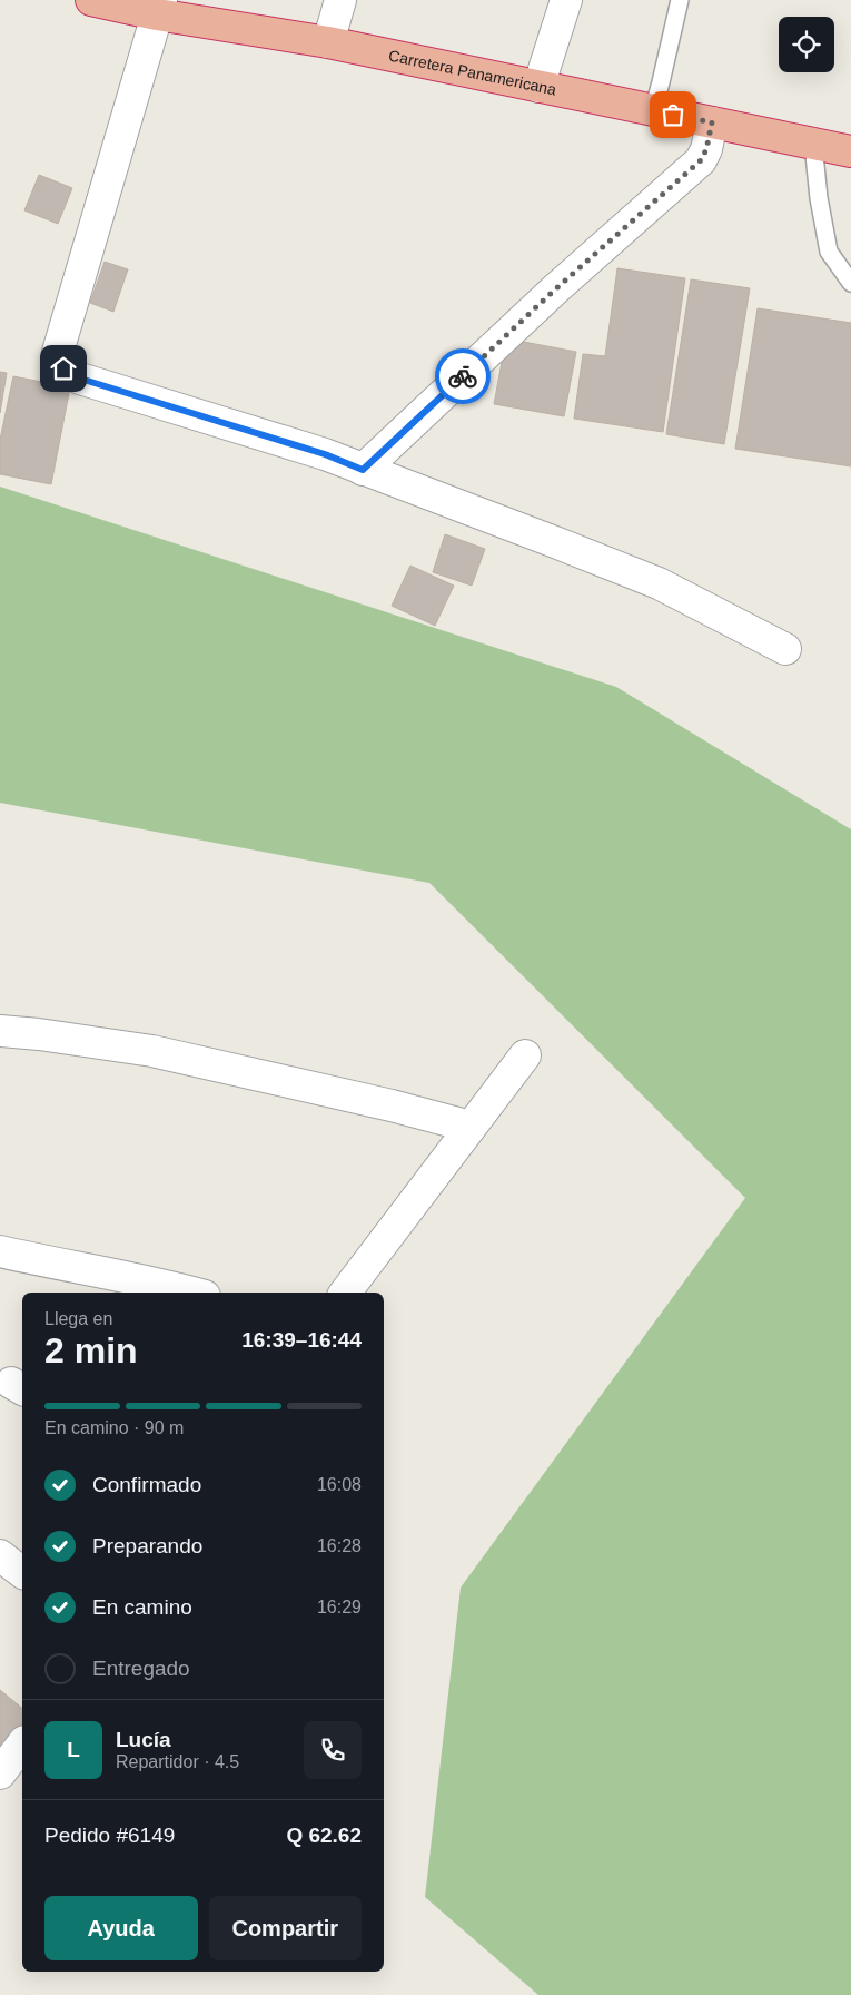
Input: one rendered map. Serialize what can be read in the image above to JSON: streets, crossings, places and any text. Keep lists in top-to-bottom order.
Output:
{
  "streets": {
    "highway": ["Carretera Panamericana"]
  },
  "page": {
    "heading": ["2 min", "Llega en", "16:39–16:44"],
    "panel": [
      "Lucía",
      "Repartidor · 4.5",
      "Pedido #6149",
      "Q 62.62"
    ],
    "bar": "En camino · 90 m",
    "list": [
      ["Confirmado", "16:08"],
      ["Preparando", "16:28"],
      ["En camino", "16:29"],
      "Entregado"
    ],
    "round": "L",
    "buttons": ["Ayuda", "Compartir"]
  }
}
